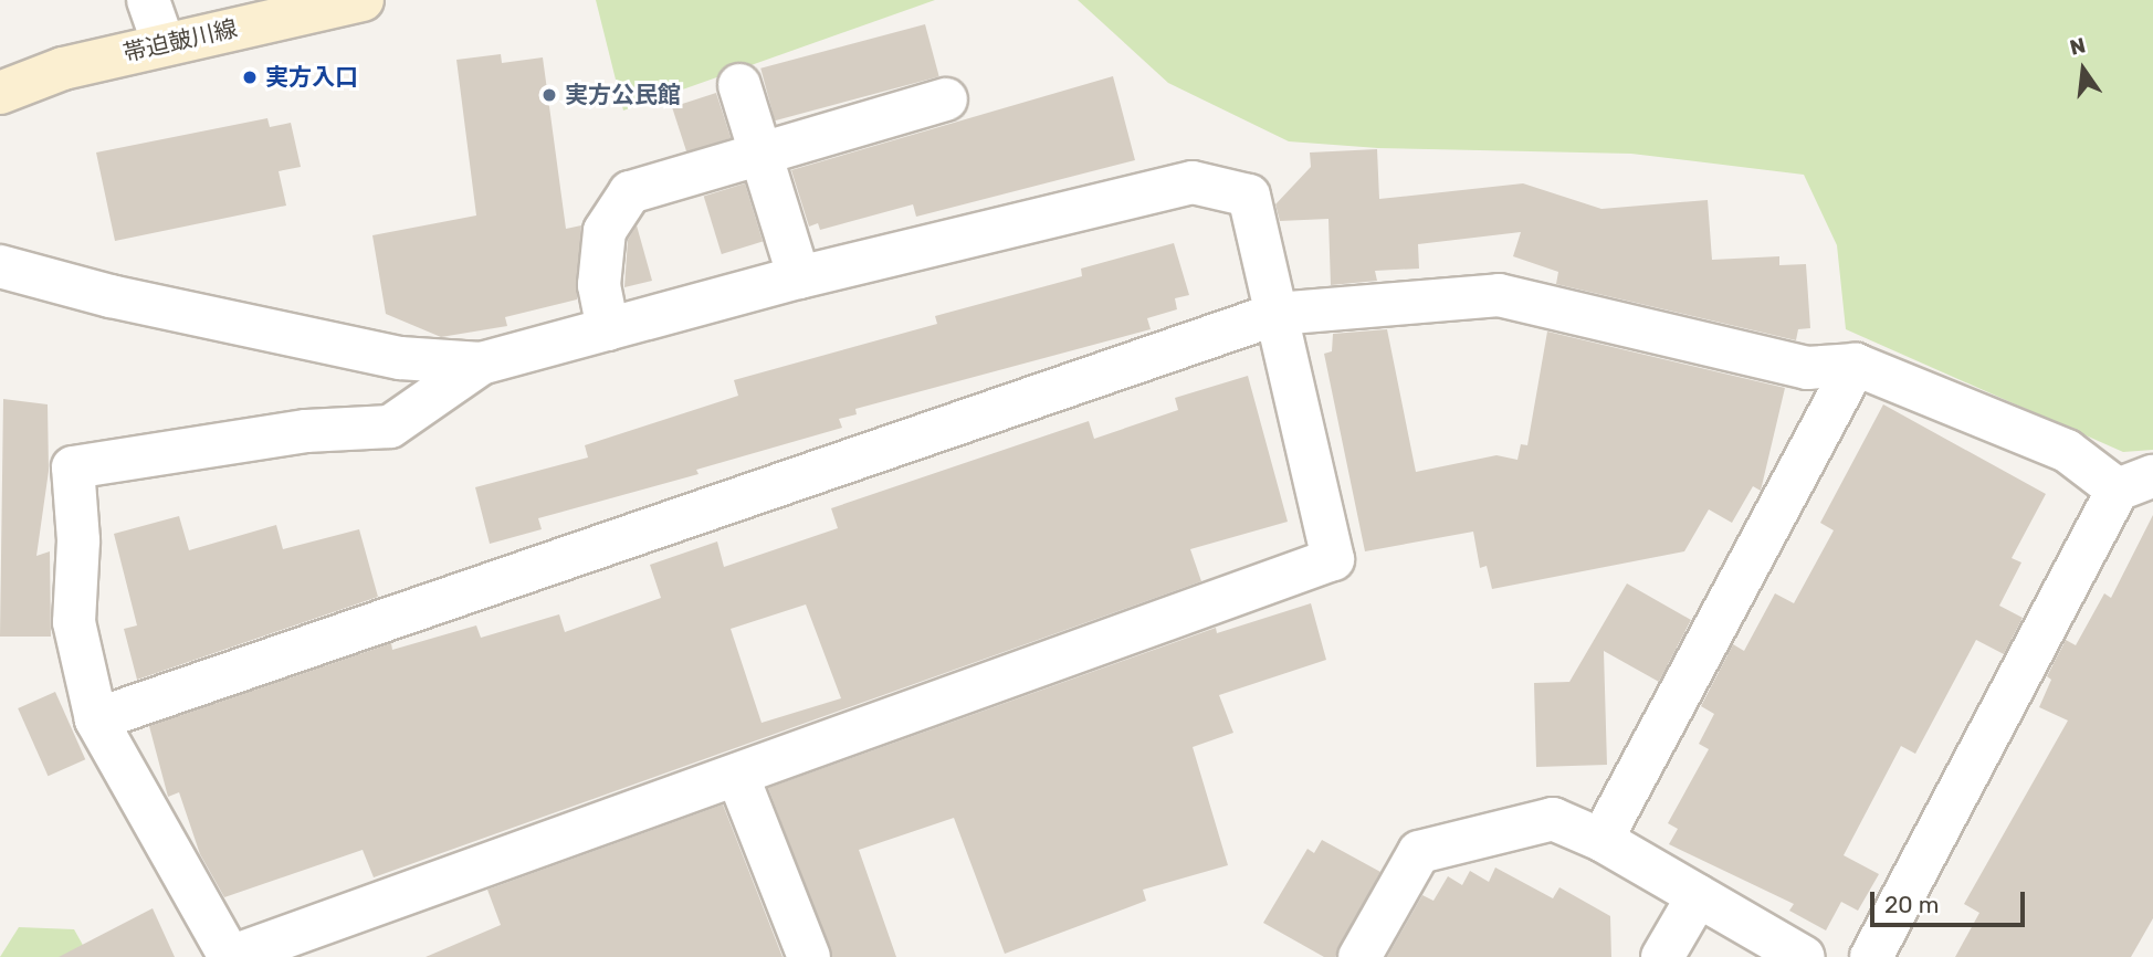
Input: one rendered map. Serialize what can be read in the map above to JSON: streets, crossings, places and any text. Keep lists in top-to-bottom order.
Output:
{
  "streets": {
    "street": ["帯迫皷川線"]
  },
  "places": ["実方入口", "実方公民館"],
  "scale_bar": "20 m",
  "north": "top"
}
